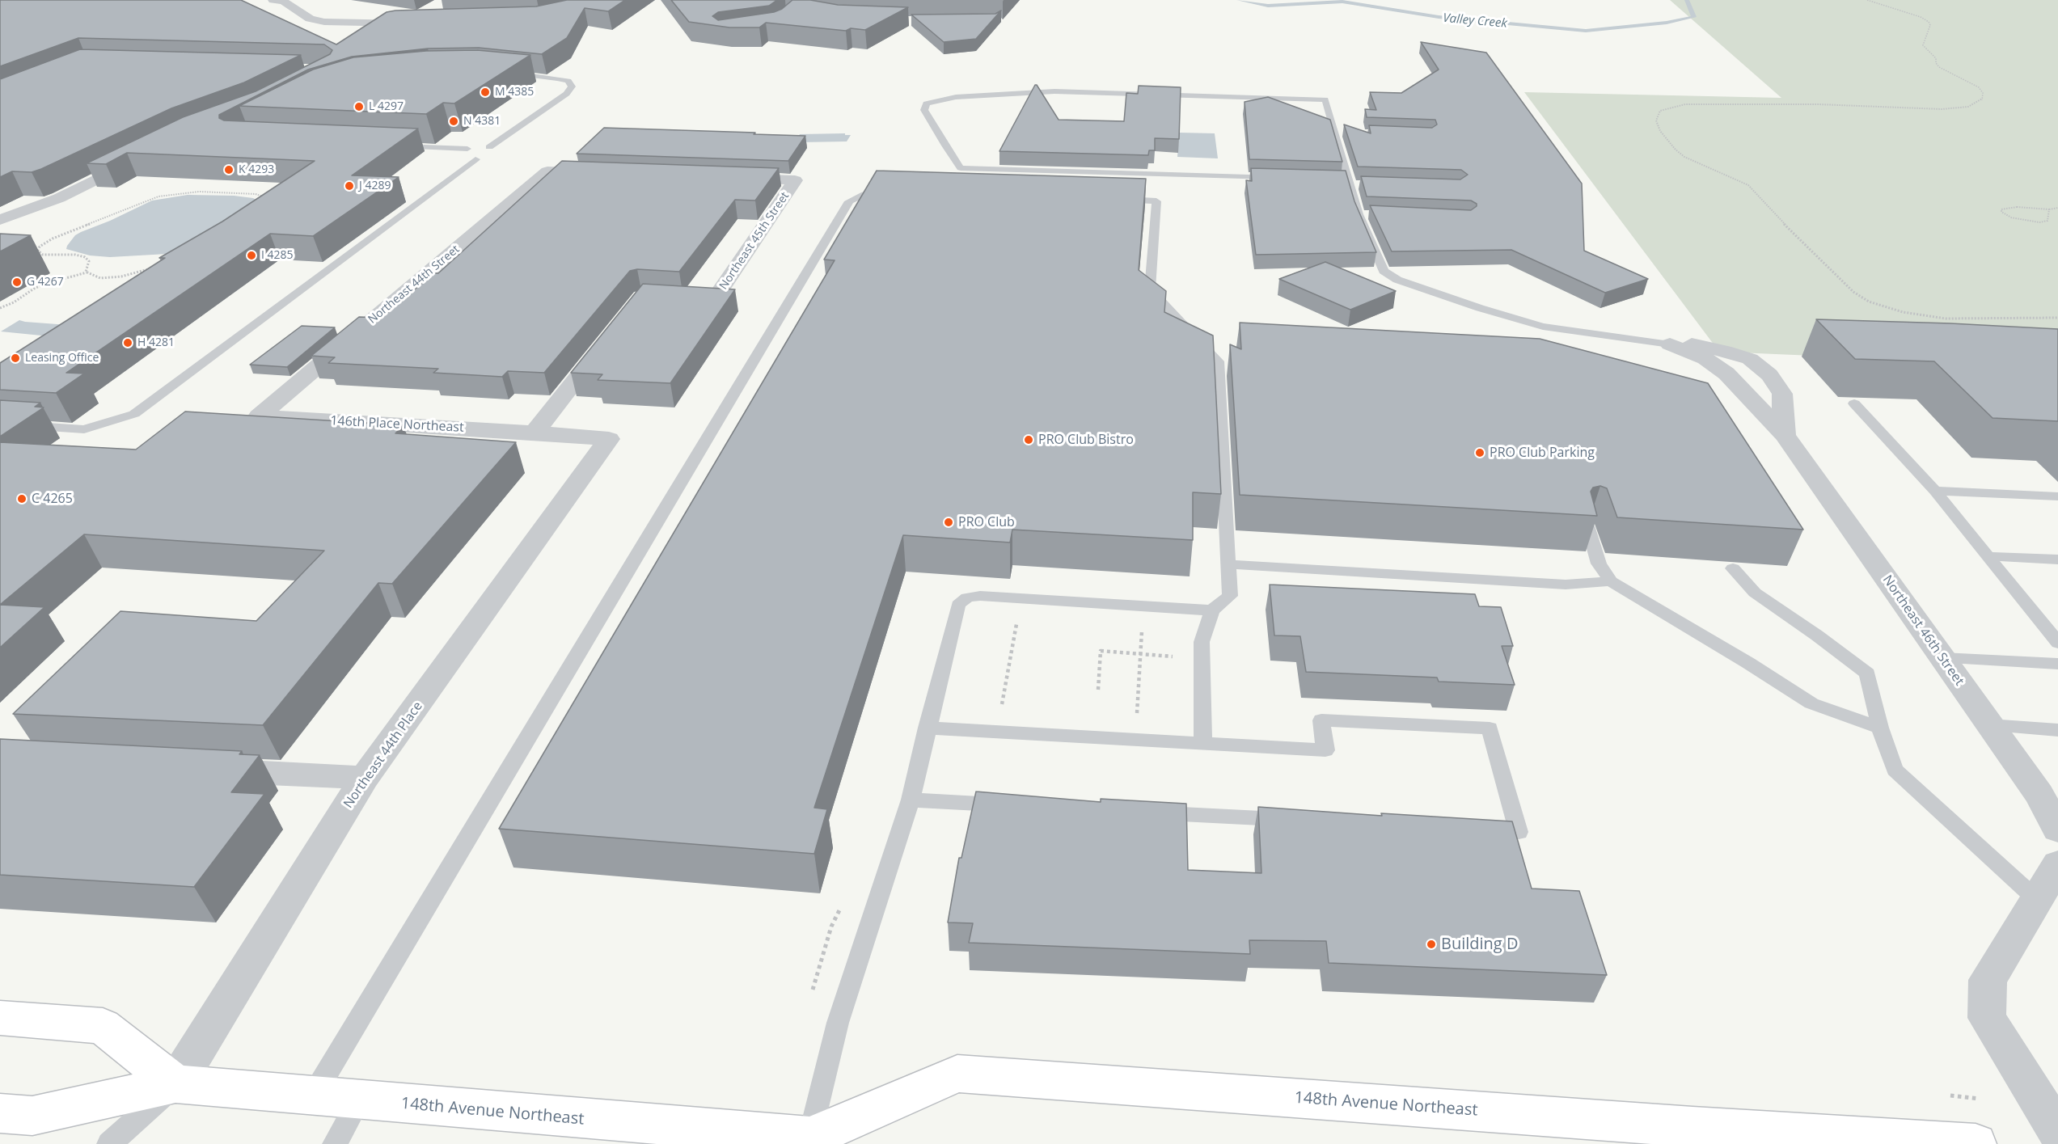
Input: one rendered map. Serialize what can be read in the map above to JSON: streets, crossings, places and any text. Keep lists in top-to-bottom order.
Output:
{
  "streets": {
    "main road": ["148th Avenue Northeast"],
    "street": [
      "Northeast 45th Street",
      "Northeast 44th Street",
      "146th Place Northeast",
      "Northeast 46th Street",
      "Northeast 44th Place"
    ]
  },
  "crossings": [
    ["Northeast 44th Street", "146th Place Northeast"],
    ["146th Place Northeast", "Northeast 44th Place"],
    ["Northeast 44th Place", "148th Avenue Northeast"]
  ],
  "water": ["Valley Creek"],
  "places": [
    "M 4385",
    "L 4297",
    "N 4381",
    "K 4293",
    "J 4289",
    "I 4285",
    "G 4267",
    "H 4281",
    "Leasing Office",
    "PRO Club Bistro",
    "PRO Club Parking",
    "C 4265",
    "PRO Club",
    "Building D"
  ]
}
